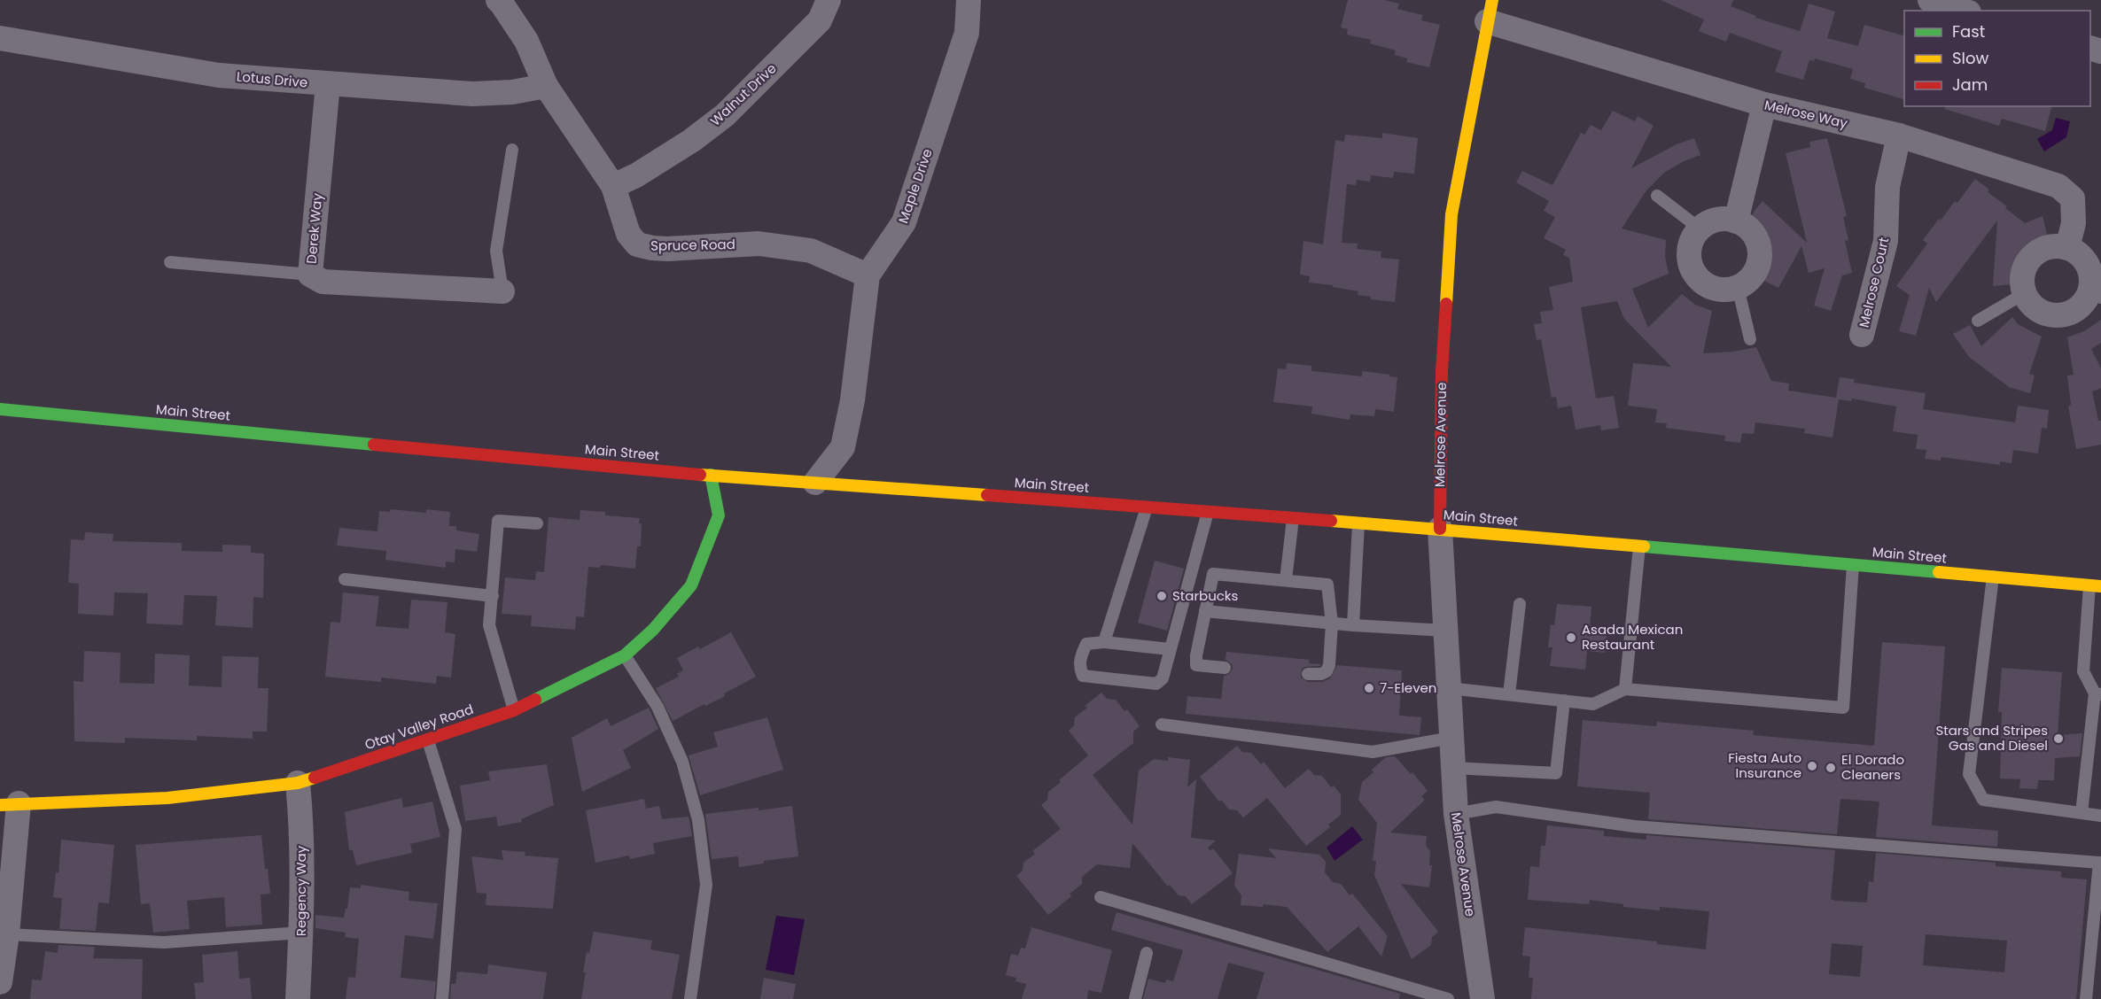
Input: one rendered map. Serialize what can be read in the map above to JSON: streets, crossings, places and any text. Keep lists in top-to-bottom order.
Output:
{
  "streets": {
    "main road": ["Main Street", "Melrose Avenue", "Otay Valley Road"],
    "street": [
      "Lotus Drive",
      "Walnut Drive",
      "Melrose Way",
      "Maple Drive",
      "Derek Way",
      "Spruce Road",
      "Melrose Court",
      "Regency Way"
    ]
  },
  "crossings": [
    ["Lotus Drive", "Derek Way"],
    ["Lotus Drive", "Spruce Road"],
    ["Walnut Drive", "Spruce Road"],
    ["Melrose Way", "Melrose Court"],
    ["Melrose Way", "Melrose Avenue"],
    ["Maple Drive", "Spruce Road"],
    ["Maple Drive", "Main Street"],
    ["Main Street", "Melrose Avenue"],
    ["Main Street", "Otay Valley Road"],
    ["Otay Valley Road", "Regency Way"]
  ],
  "places": [
    "Starbucks",
    "Asada Mexican Restaurant",
    "7-Eleven",
    "Stars and Stripes Gas and Diesel",
    "Fiesta Auto Insurance",
    "El Dorado Cleaners"
  ],
  "legend": ["Fast", "Slow", "Jam"]
}
